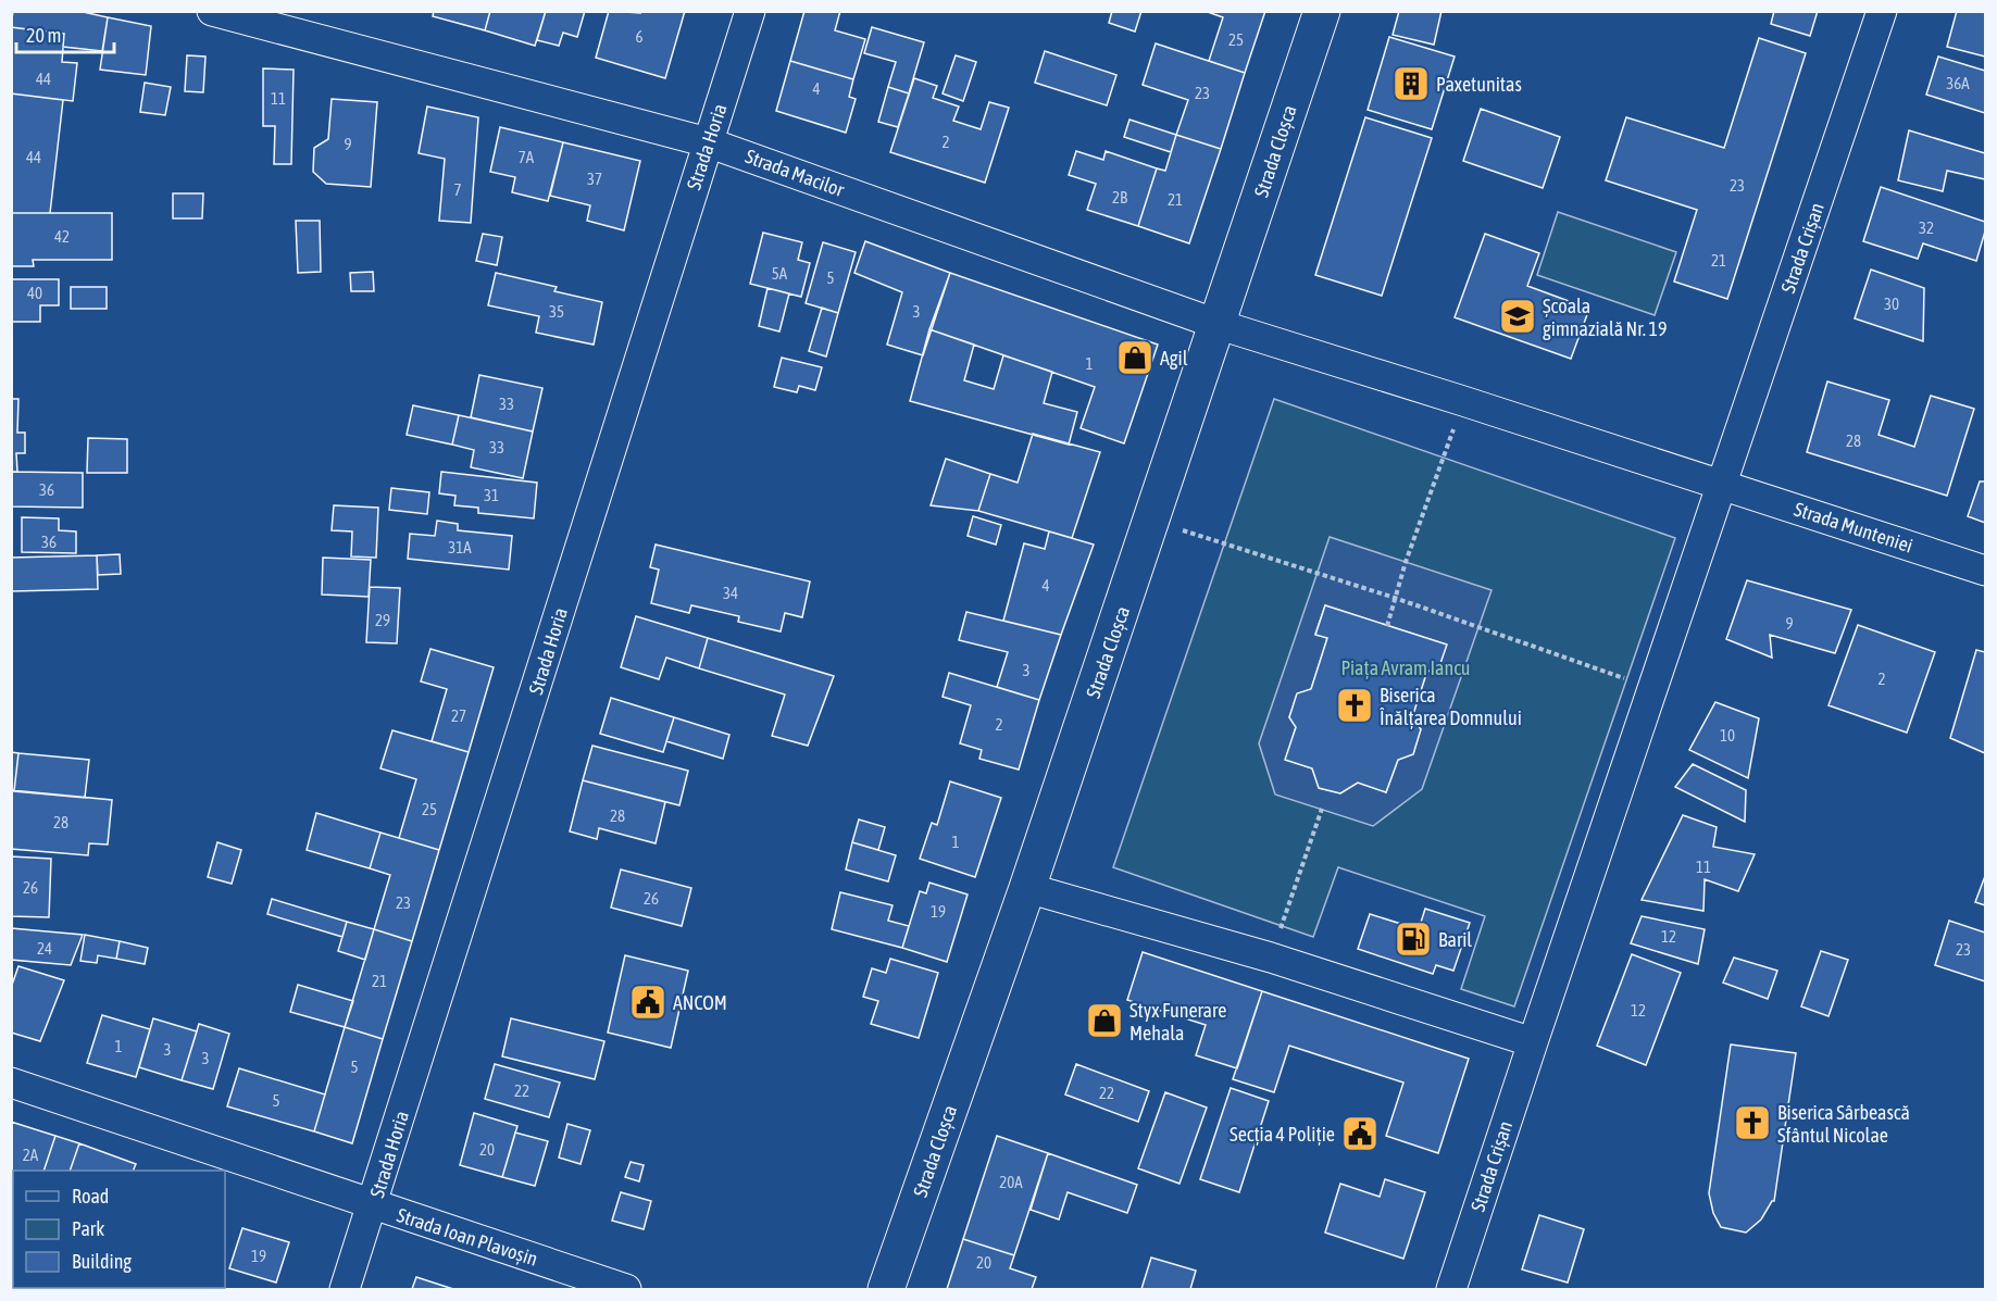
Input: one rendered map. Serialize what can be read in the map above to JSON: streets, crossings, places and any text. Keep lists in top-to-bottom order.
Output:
{
  "streets": {
    "main road": ["Strada Cloșca"],
    "street": [
      "Strada Horia",
      "Strada Macilor",
      "Strada Crișan",
      "Strada Munteniei",
      "Strada Ioan Plavoșin"
    ]
  },
  "crossings": [
    ["Strada Horia", "Strada Macilor"],
    ["Strada Horia", "Strada Ioan Plavoșin"],
    ["Strada Cloșca", "Strada Macilor"],
    ["Strada Crișan", "Strada Munteniei"]
  ],
  "parks": ["Piața Avram Iancu"],
  "places": {
    "building": ["Paxetunitas"],
    "school or university": ["Școala gimnazială Nr. 19"],
    "shop": ["Agil", "Styx Funerare Mehala"],
    "church": ["Biserica Înălțarea Domnului", "Biserica Sârbească Sfântul Nicolae"],
    "fuel station": ["Baril"],
    "public building": ["ANCOM", "Secția 4 Poliție"]
  },
  "house_numbers": [
    "6",
    "25",
    "44",
    "36A",
    "4",
    "23",
    "11",
    "2",
    "9",
    "44",
    "7A",
    "37",
    "23",
    "7",
    "2B",
    "21",
    "32",
    "42",
    "21",
    "5A",
    "5",
    "40",
    "30",
    "35",
    "3",
    "1",
    "33",
    "28",
    "33",
    "36",
    "31",
    "36",
    "31A",
    "4",
    "34",
    "29",
    "9",
    "3",
    "2",
    "27",
    "2",
    "10",
    "25",
    "28",
    "28",
    "1",
    "11",
    "26",
    "26",
    "23",
    "19",
    "12",
    "24",
    "23",
    "21",
    "12",
    "1",
    "3",
    "3",
    "5",
    "22",
    "22",
    "5",
    "20",
    "2A",
    "20A",
    "19",
    "20"
  ],
  "legend": ["Road", "Park", "Building"],
  "scale_bar": "20 m"
}
